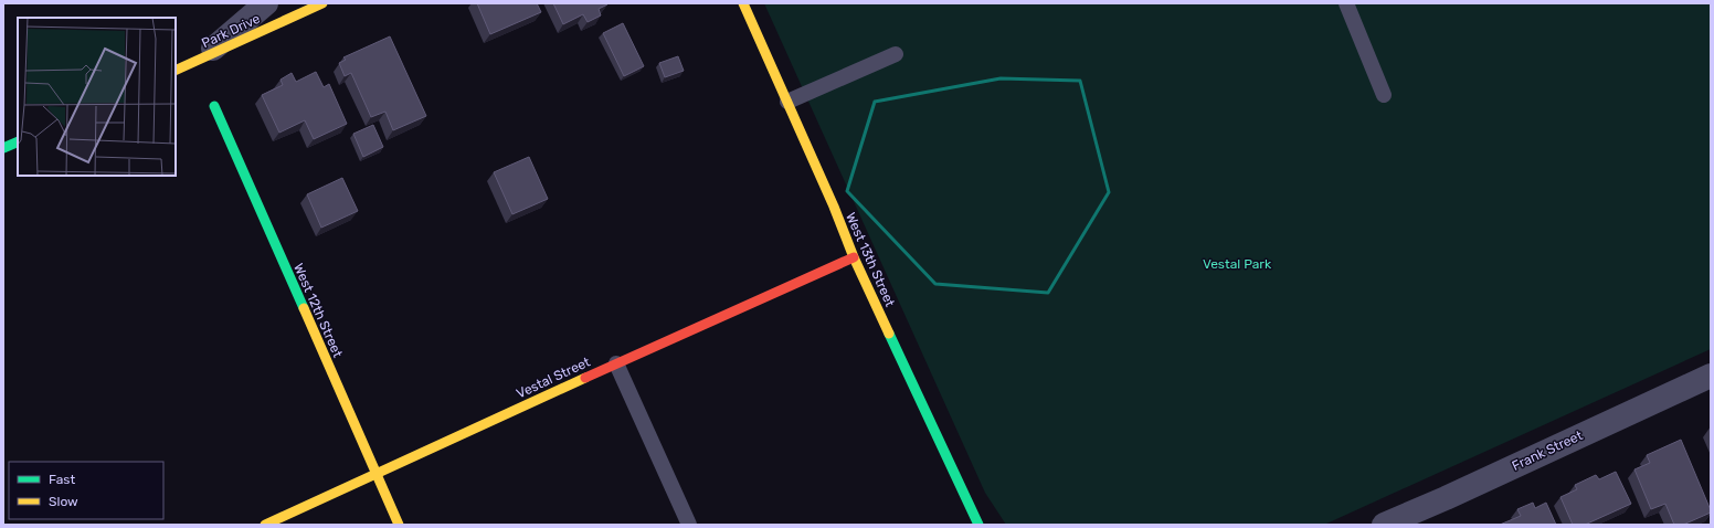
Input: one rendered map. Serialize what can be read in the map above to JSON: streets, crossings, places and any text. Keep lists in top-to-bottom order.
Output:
{
  "streets": {
    "street": [
      "Park Drive",
      "West 13th Street",
      "West 12th Street",
      "Vestal Street",
      "Frank Street"
    ]
  },
  "crossings": [
    ["West 13th Street", "Vestal Street"],
    ["West 12th Street", "Vestal Street"]
  ],
  "parks": ["Vestal Park"],
  "legend": ["Fast", "Slow"]
}
